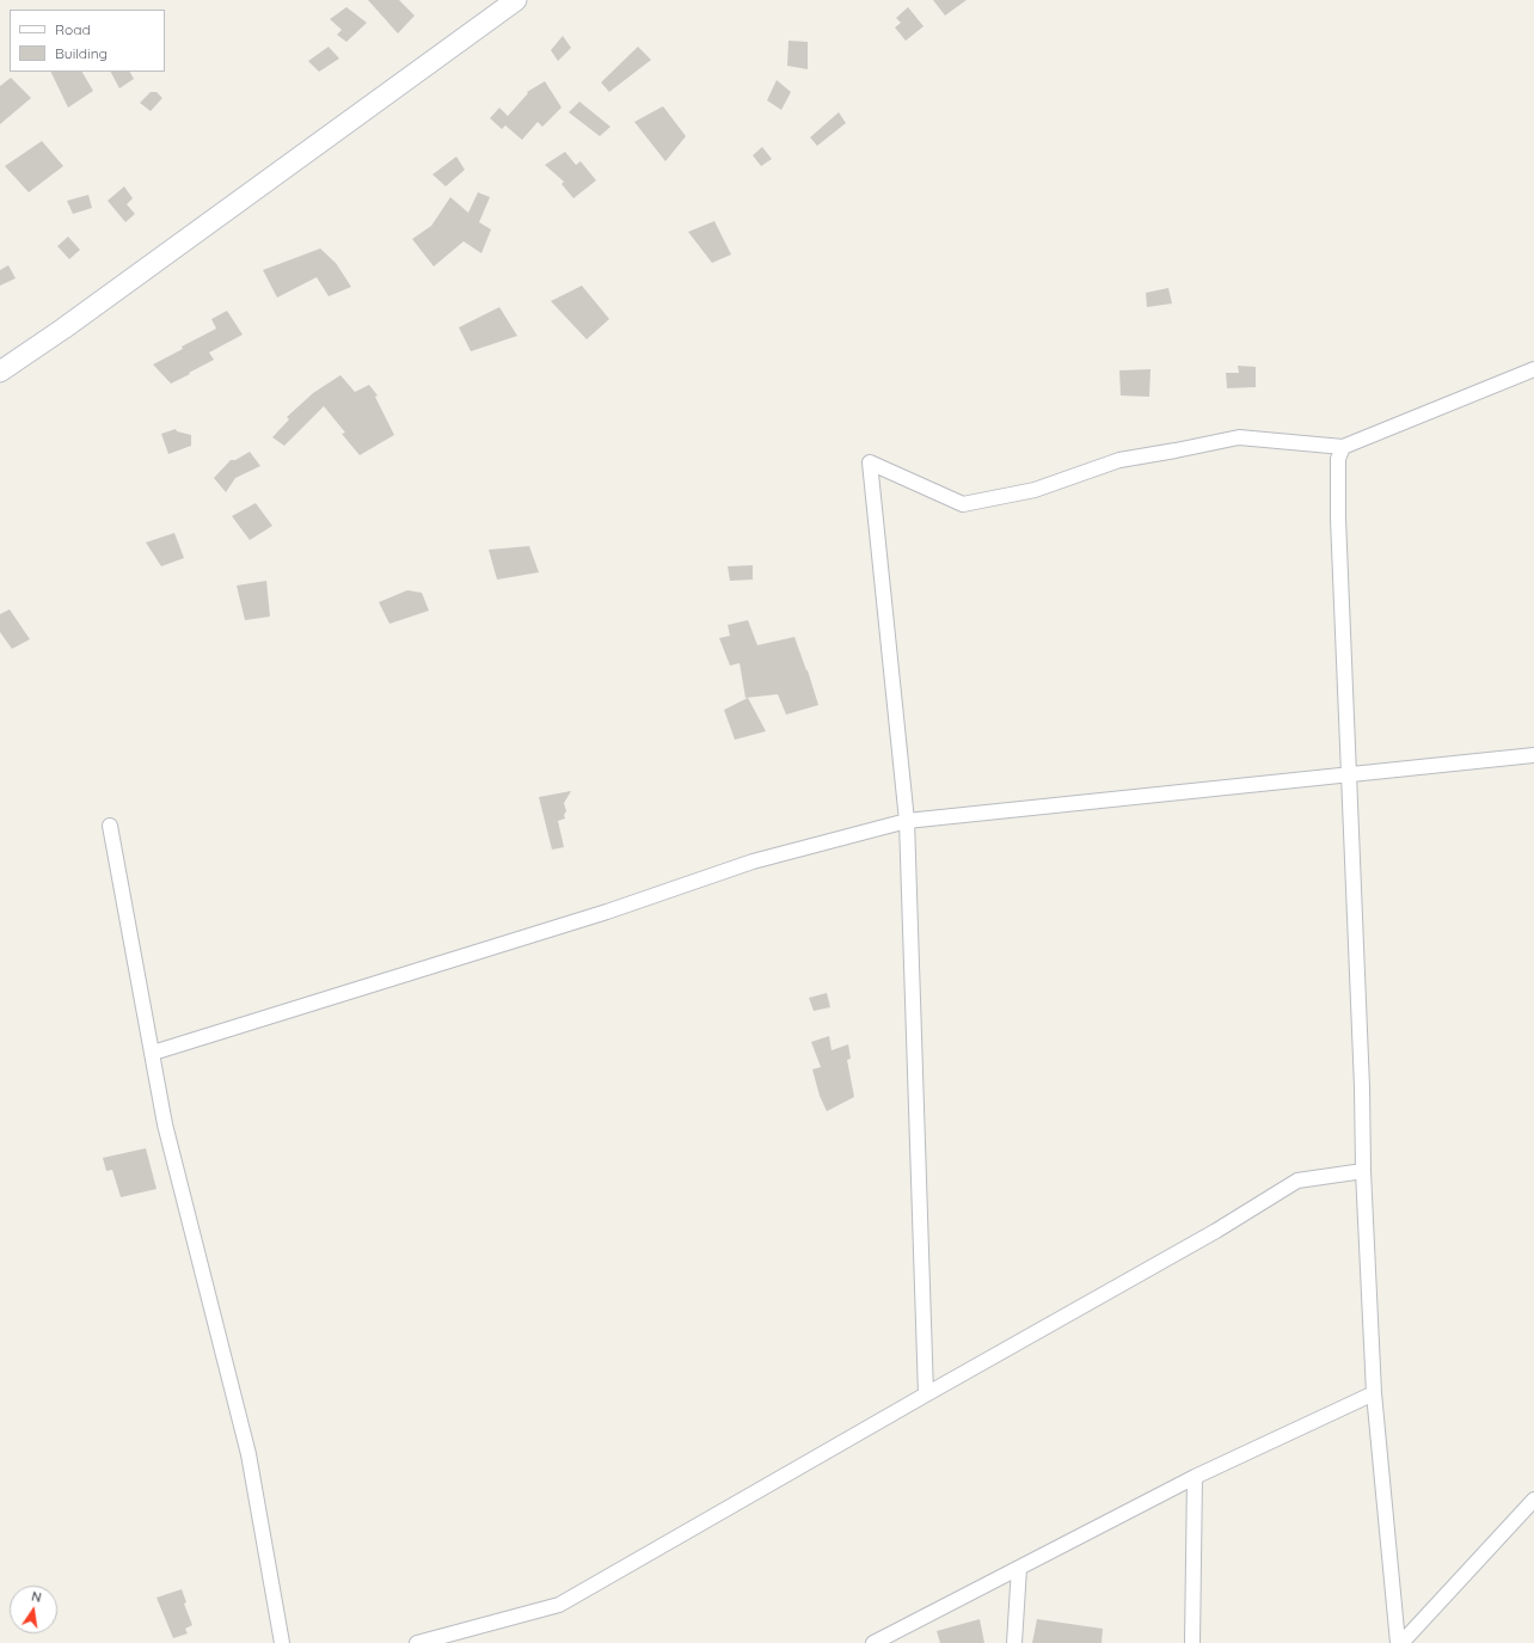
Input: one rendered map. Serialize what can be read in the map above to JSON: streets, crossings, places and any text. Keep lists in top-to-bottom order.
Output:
{
  "legend": ["Road", "Building"],
  "north": "top"
}
